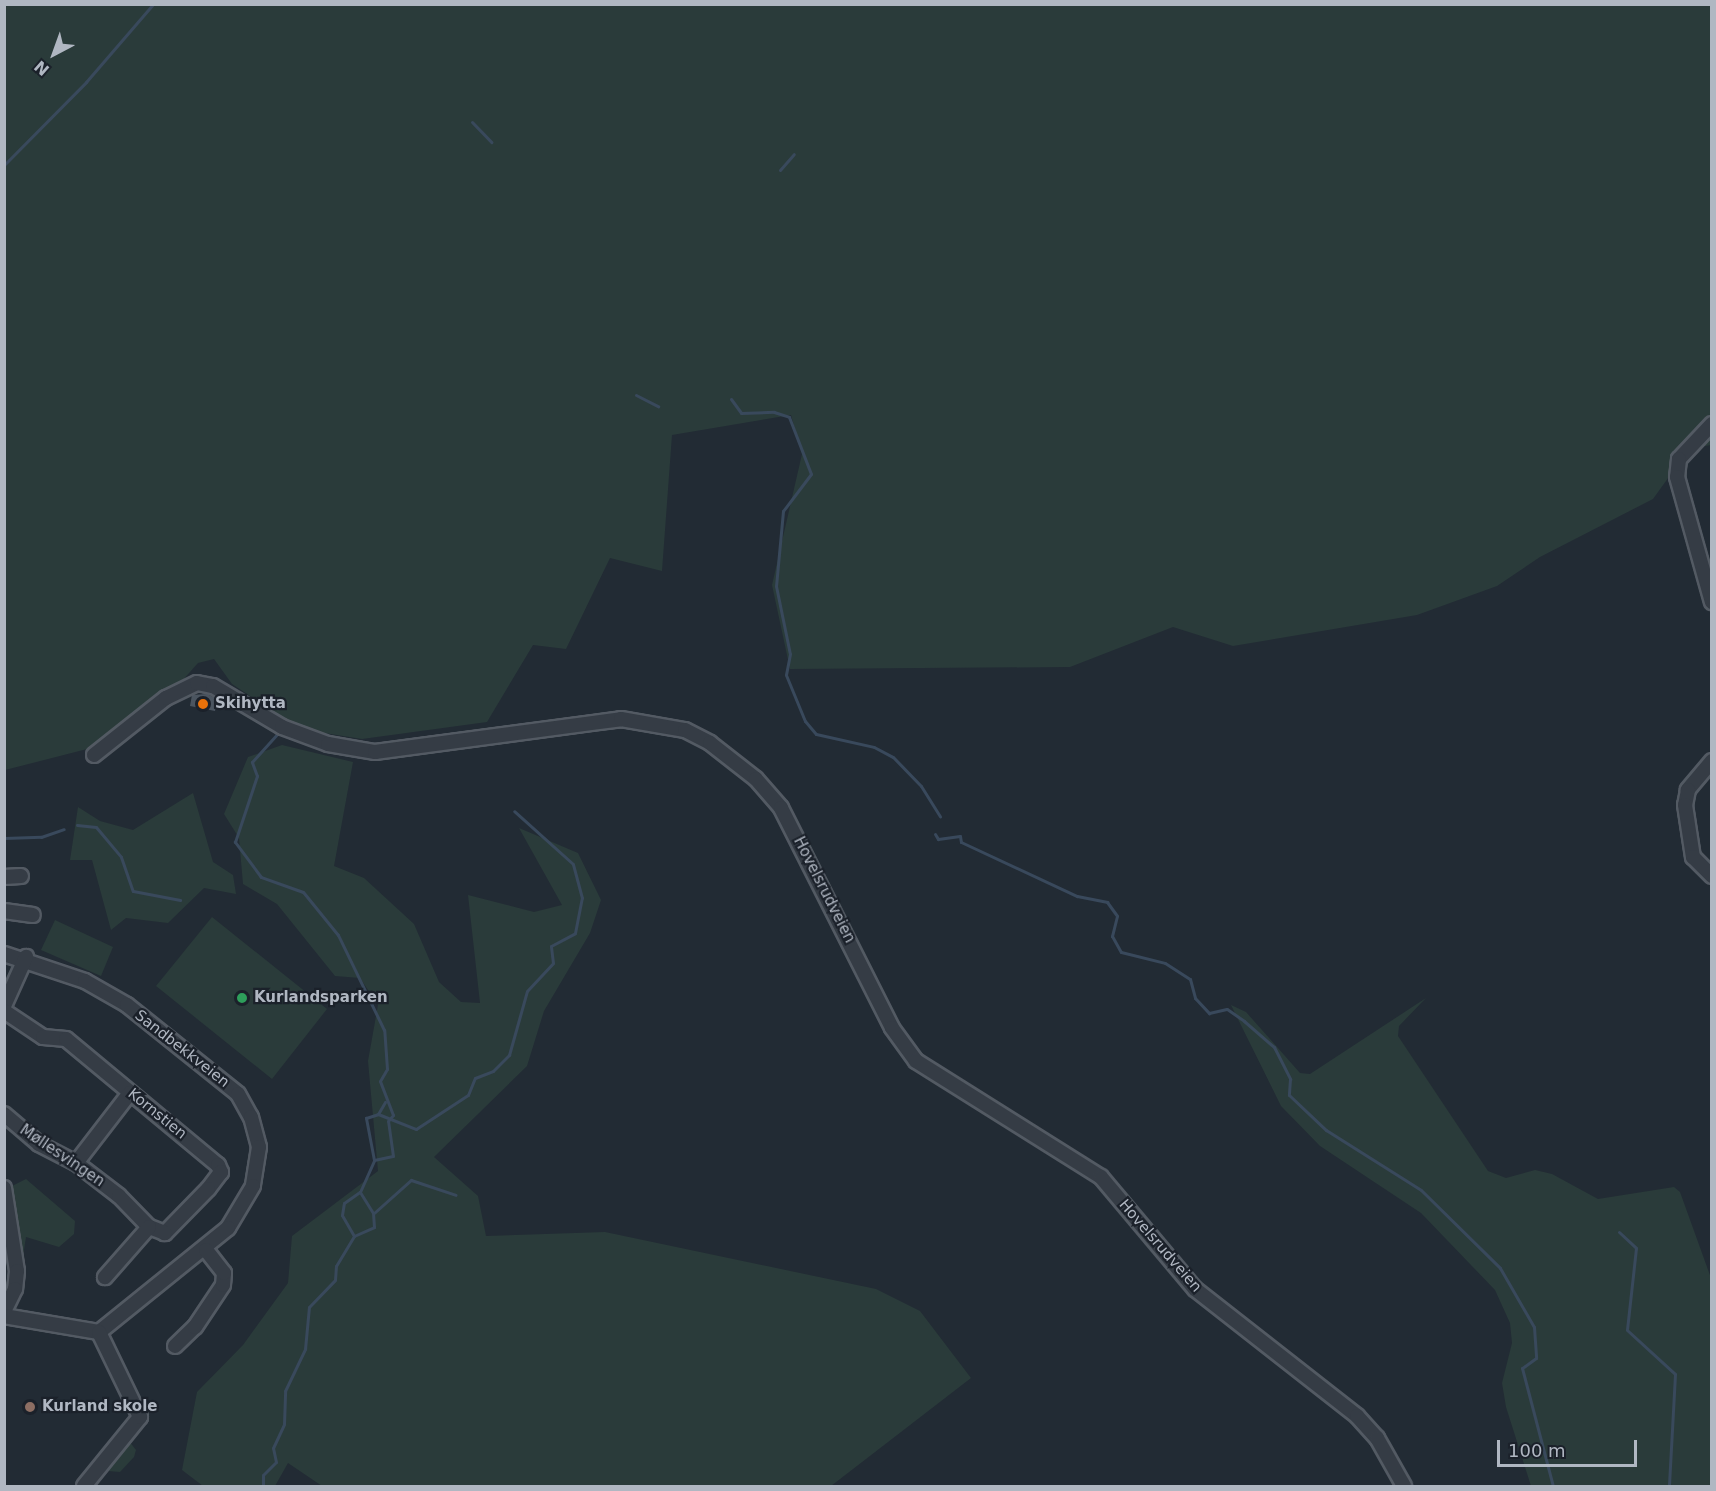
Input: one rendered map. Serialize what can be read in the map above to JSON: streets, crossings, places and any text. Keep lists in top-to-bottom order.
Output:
{
  "streets": {
    "street": [
      "Hovelsrudveien",
      "Sandbekkveien",
      "Kornstien",
      "Møllesvingen"
    ]
  },
  "crossings": [
    ["Kornstien", "Møllesvingen"]
  ],
  "places": ["Skihytta", "Kurlandsparken", "Kurland skole"],
  "scale_bar": "100 m",
  "north": "bottom left"
}
